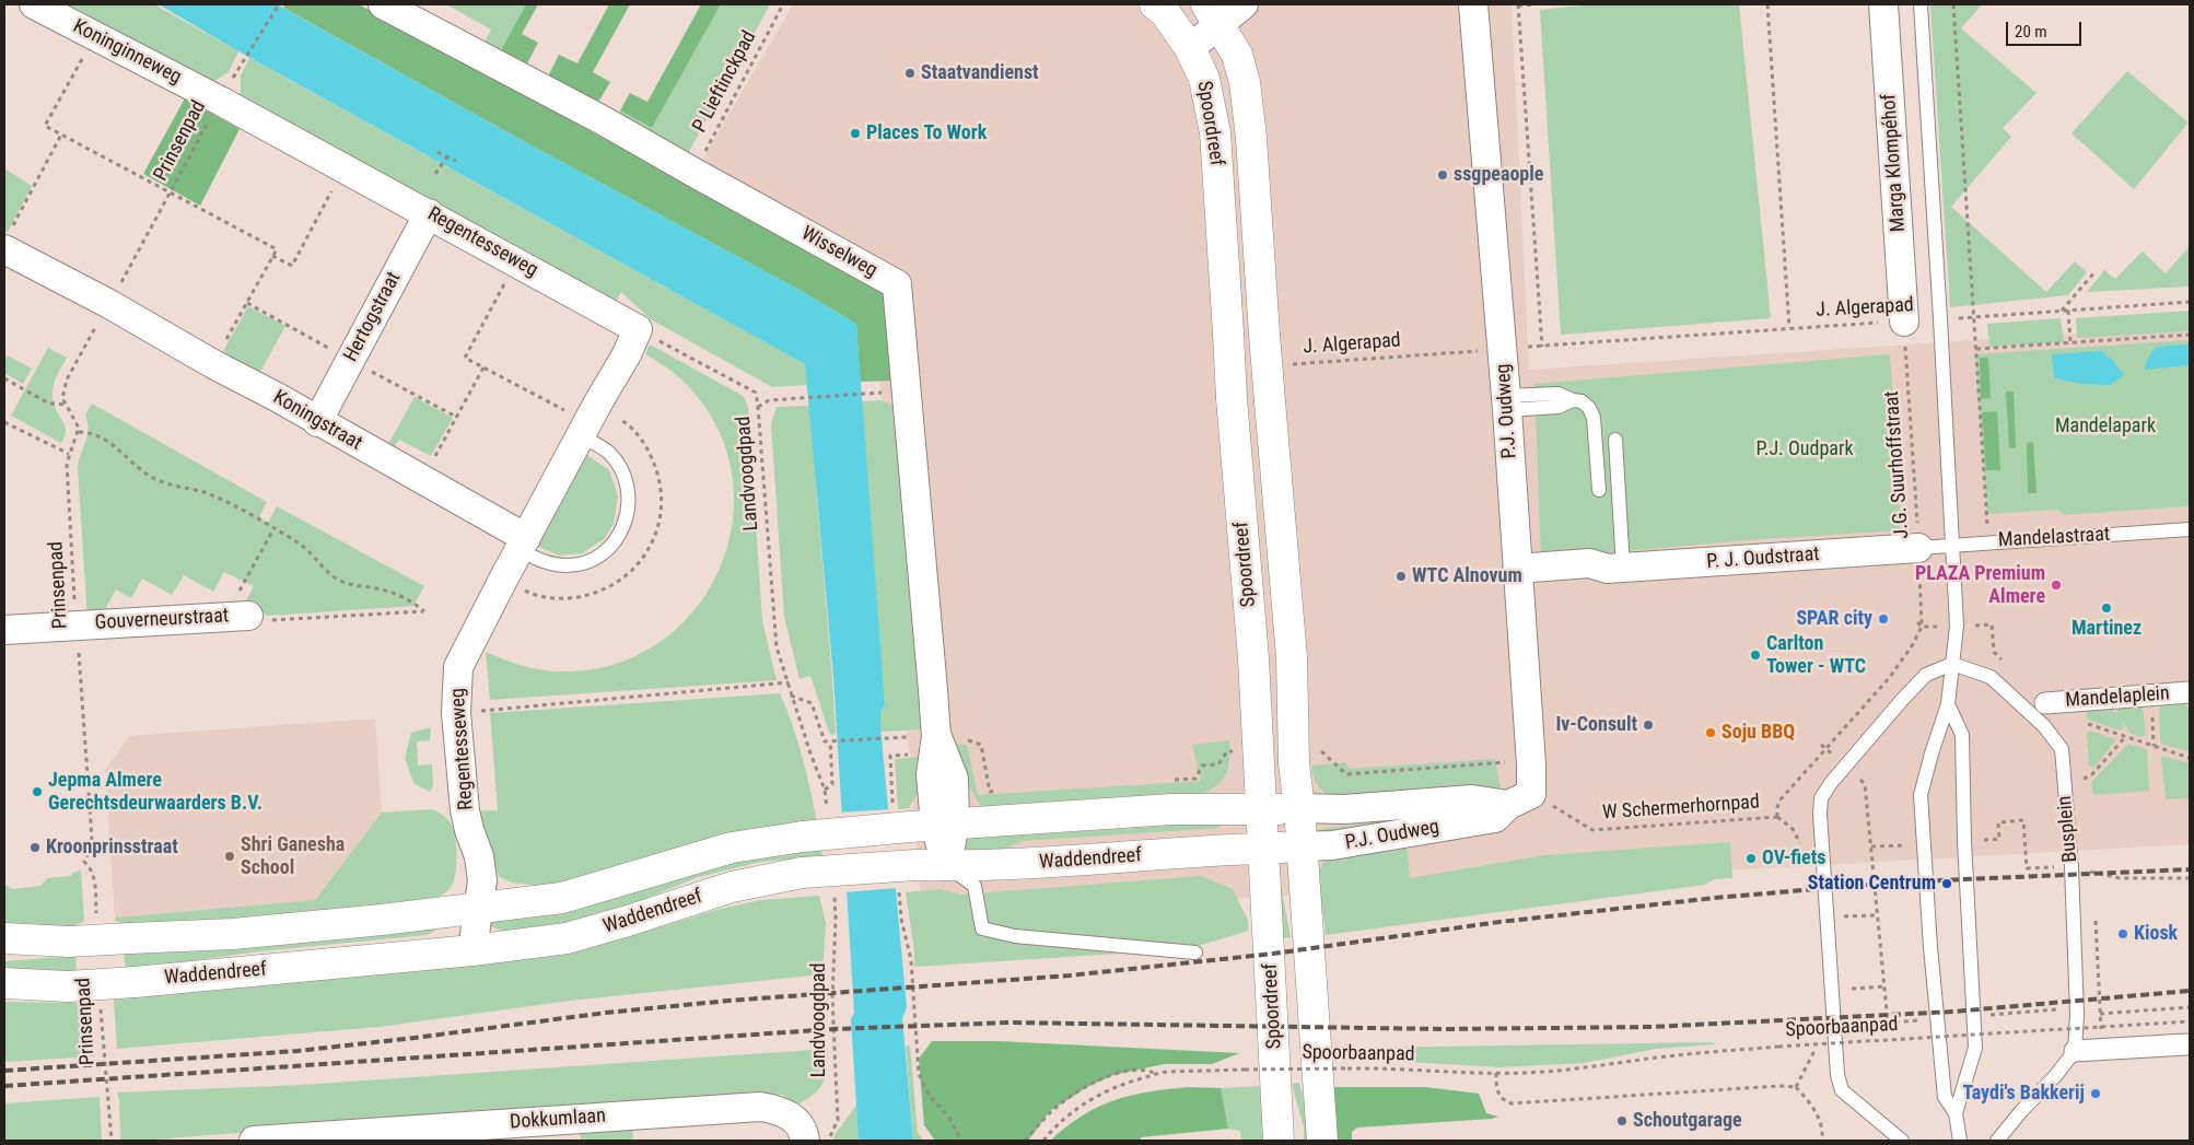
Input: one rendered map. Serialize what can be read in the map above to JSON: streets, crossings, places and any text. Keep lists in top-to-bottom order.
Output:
{
  "streets": {
    "main road": ["Spoordreef", "Waddendreef"],
    "street": [
      "Koninginneweg",
      "Marga Klompéhof",
      "Regentesseweg",
      "Wisselweg",
      "Hertogstraat",
      "P.J. Oudweg",
      "Koningstraat",
      "P. J. Oudstraat",
      "Gouverneurstraat",
      "Mandelaplein",
      "Dokkumlaan"
    ],
    "lane": ["Mandelastraat", "Busplein"],
    "path": [
      "P Lieftinckpad",
      "Prinsenpad",
      "J. Algerapad",
      "J.G. Suurhoffstraat",
      "Landvoogdpad",
      "W Schermerhornpad",
      "Spoorbaanpad"
    ]
  },
  "crossings": [
    ["Koninginneweg", "Prinsenpad"],
    ["Koninginneweg", "Regentesseweg"],
    ["P Lieftinckpad", "Wisselweg"],
    ["Spoordreef", "P.J. Oudweg"],
    ["Spoordreef", "Waddendreef"],
    ["Prinsenpad", "Regentesseweg"],
    ["Prinsenpad", "Koningstraat"],
    ["Prinsenpad", "Gouverneurstraat"],
    ["Marga Klompéhof", "J. Algerapad"],
    ["Marga Klompéhof", "J.G. Suurhoffstraat"],
    ["Regentesseweg", "Hertogstraat"],
    ["Regentesseweg", "Koningstraat"],
    ["Regentesseweg", "Landvoogdpad"],
    ["Regentesseweg", "Waddendreef"],
    ["Wisselweg", "Waddendreef"],
    ["J. Algerapad", "P.J. Oudweg"],
    ["J. Algerapad", "J.G. Suurhoffstraat"],
    ["Hertogstraat", "Koningstraat"],
    ["P.J. Oudweg", "P. J. Oudstraat"],
    ["P.J. Oudweg", "W Schermerhornpad"],
    ["P.J. Oudweg", "Waddendreef"],
    ["J.G. Suurhoffstraat", "Mandelastraat"],
    ["J.G. Suurhoffstraat", "P. J. Oudstraat"],
    ["J.G. Suurhoffstraat", "W Schermerhornpad"],
    ["Mandelastraat", "P. J. Oudstraat"]
  ],
  "parks": ["Mandelapark", "P.J. Oudpark"],
  "places": [
    "Staatvandienst",
    "Places To Work",
    "ssgpeaople",
    "WTC Alnovum",
    "PLAZA Premium Almere",
    "Martinez",
    "SPAR city",
    "Carlton Tower - WTC",
    "Iv-Consult",
    "Soju BBQ",
    "Jepma Almere Gerechtsdeurwaarders B.V.",
    "Kroonprinsstraat",
    "Shri Ganesha School",
    "OV-fiets",
    "Station Centrum",
    "Kiosk",
    "Taydi's Bakkerij",
    "Schoutgarage"
  ],
  "scale_bar": "20 m"
}
